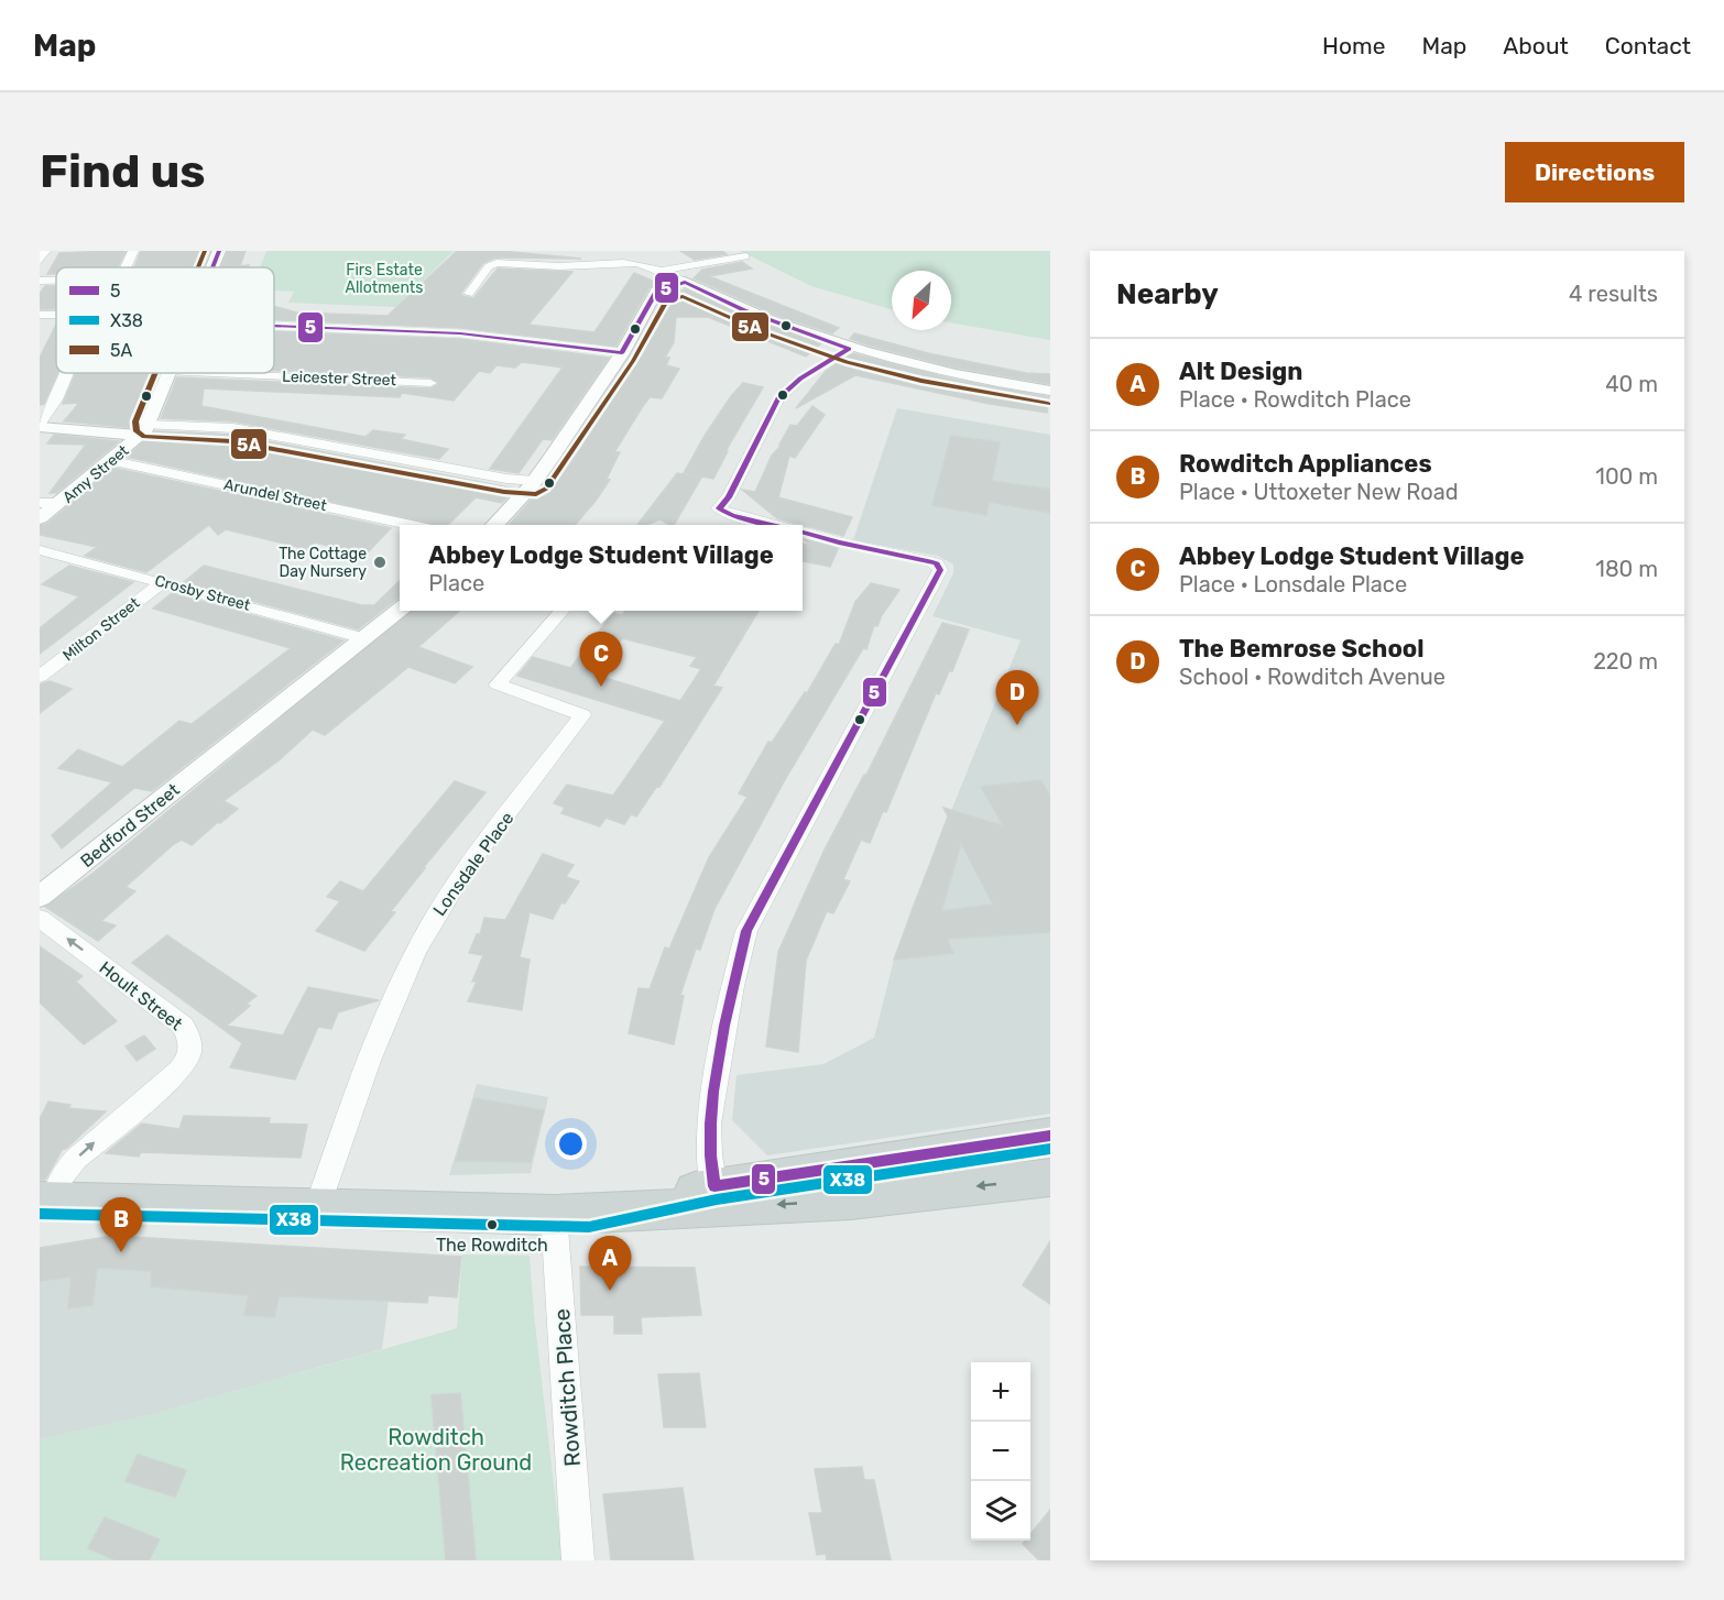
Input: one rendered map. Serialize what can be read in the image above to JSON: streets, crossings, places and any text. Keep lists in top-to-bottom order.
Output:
{
  "streets": {
    "street": [
      "Leicester Street",
      "Amy Street",
      "Arundel Street",
      "Crosby Street",
      "Milton Street",
      "Bedford Street",
      "Lonsdale Place",
      "Hoult Street",
      "Rowditch Place"
    ]
  },
  "crossings": [
    ["Amy Street", "Arundel Street"],
    ["Crosby Street", "Milton Street"],
    ["Crosby Street", "Bedford Street"]
  ],
  "parks": ["Firs Estate Allotments", "Rowditch Recreation Ground"],
  "places": ["The Cottage Day Nursery", "The Rowditch"],
  "lines": ["transit line 5", "transit line 5A", "transit line X38"],
  "legend": ["5", "X38", "5A"],
  "north": "bottom left",
  "page": {
    "header": "Map",
    "nav": [
      "Home",
      "Map",
      "About",
      "Contact"
    ],
    "buttons": "Directions",
    "title": "Find us",
    "heading": ["Nearby", "4 results"],
    "list": [
      {
        "mark": "A",
        "name": "Alt Design",
        "note": "Place · Rowditch Place",
        "value": "40 m"
      },
      {
        "mark": "B",
        "name": "Rowditch Appliances",
        "note": "Place · Uttoxeter New Road",
        "value": "100 m"
      },
      {
        "mark": "C",
        "name": "Abbey Lodge Student Village",
        "note": "Place · Lonsdale Place",
        "value": "180 m"
      },
      {
        "mark": "D",
        "name": "The Bemrose School",
        "note": "School · Rowditch Avenue",
        "value": "220 m"
      }
    ],
    "popup": ["Abbey Lodge Student Village", "Place"],
    "pins": [
      "C",
      "D",
      "B",
      "A"
    ],
    "map_buttons": ["+", "−"]
  }
}
